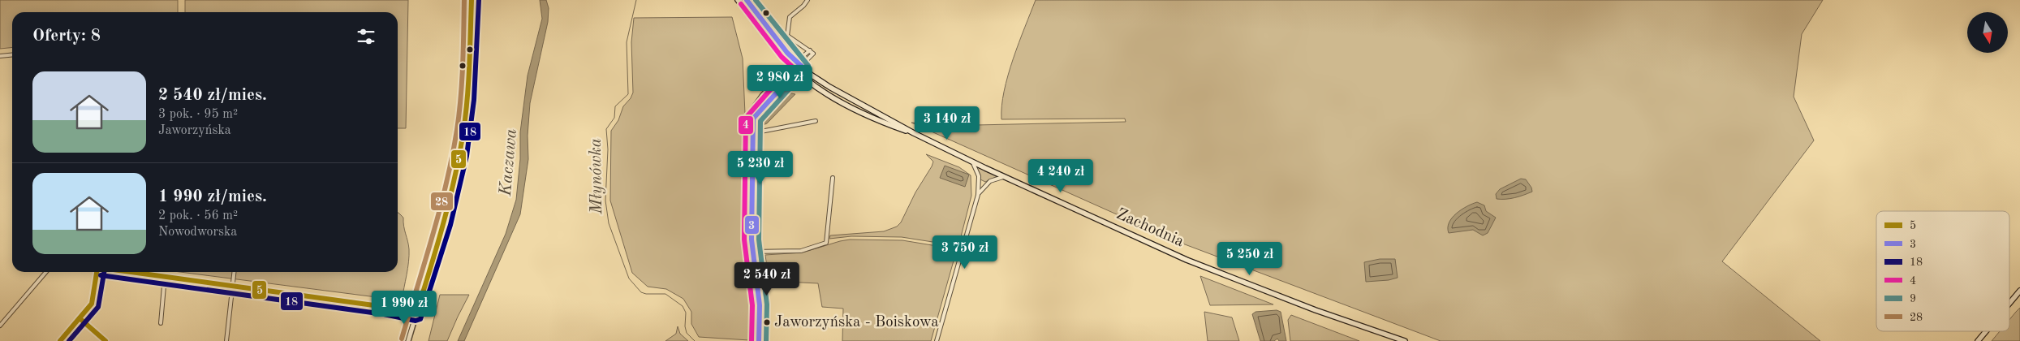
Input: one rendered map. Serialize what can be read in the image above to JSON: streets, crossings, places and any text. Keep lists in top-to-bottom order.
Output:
{
  "streets": {
    "main road": ["Zachodnia"]
  },
  "water": ["Kaczawa", "Młynówka"],
  "places": ["Jaworzyńska - Boiskowa"],
  "lines": [
    "transit line 5",
    "transit line 3",
    "transit line 18",
    "transit line 9",
    "transit line 28",
    "transit line 4"
  ],
  "legend": [
    "5",
    "3",
    "18",
    "4",
    "9",
    "28"
  ],
  "north": "bottom",
  "page": {
    "heading": "Oferty: 8",
    "list": [
      {
        "name": "2 540 zł/mies.",
        "note": "3 pok. · 95 m² · Jaworzyńska"
      },
      {
        "name": "1 990 zł/mies.",
        "note": "2 pok. · 56 m² · Nowodworska"
      }
    ],
    "price": [
      "2 980 zł",
      "3 140 zł",
      "5 230 zł",
      "4 240 zł",
      "3 750 zł",
      "5 250 zł",
      "2 540 zł",
      "1 990 zł"
    ]
  }
}
